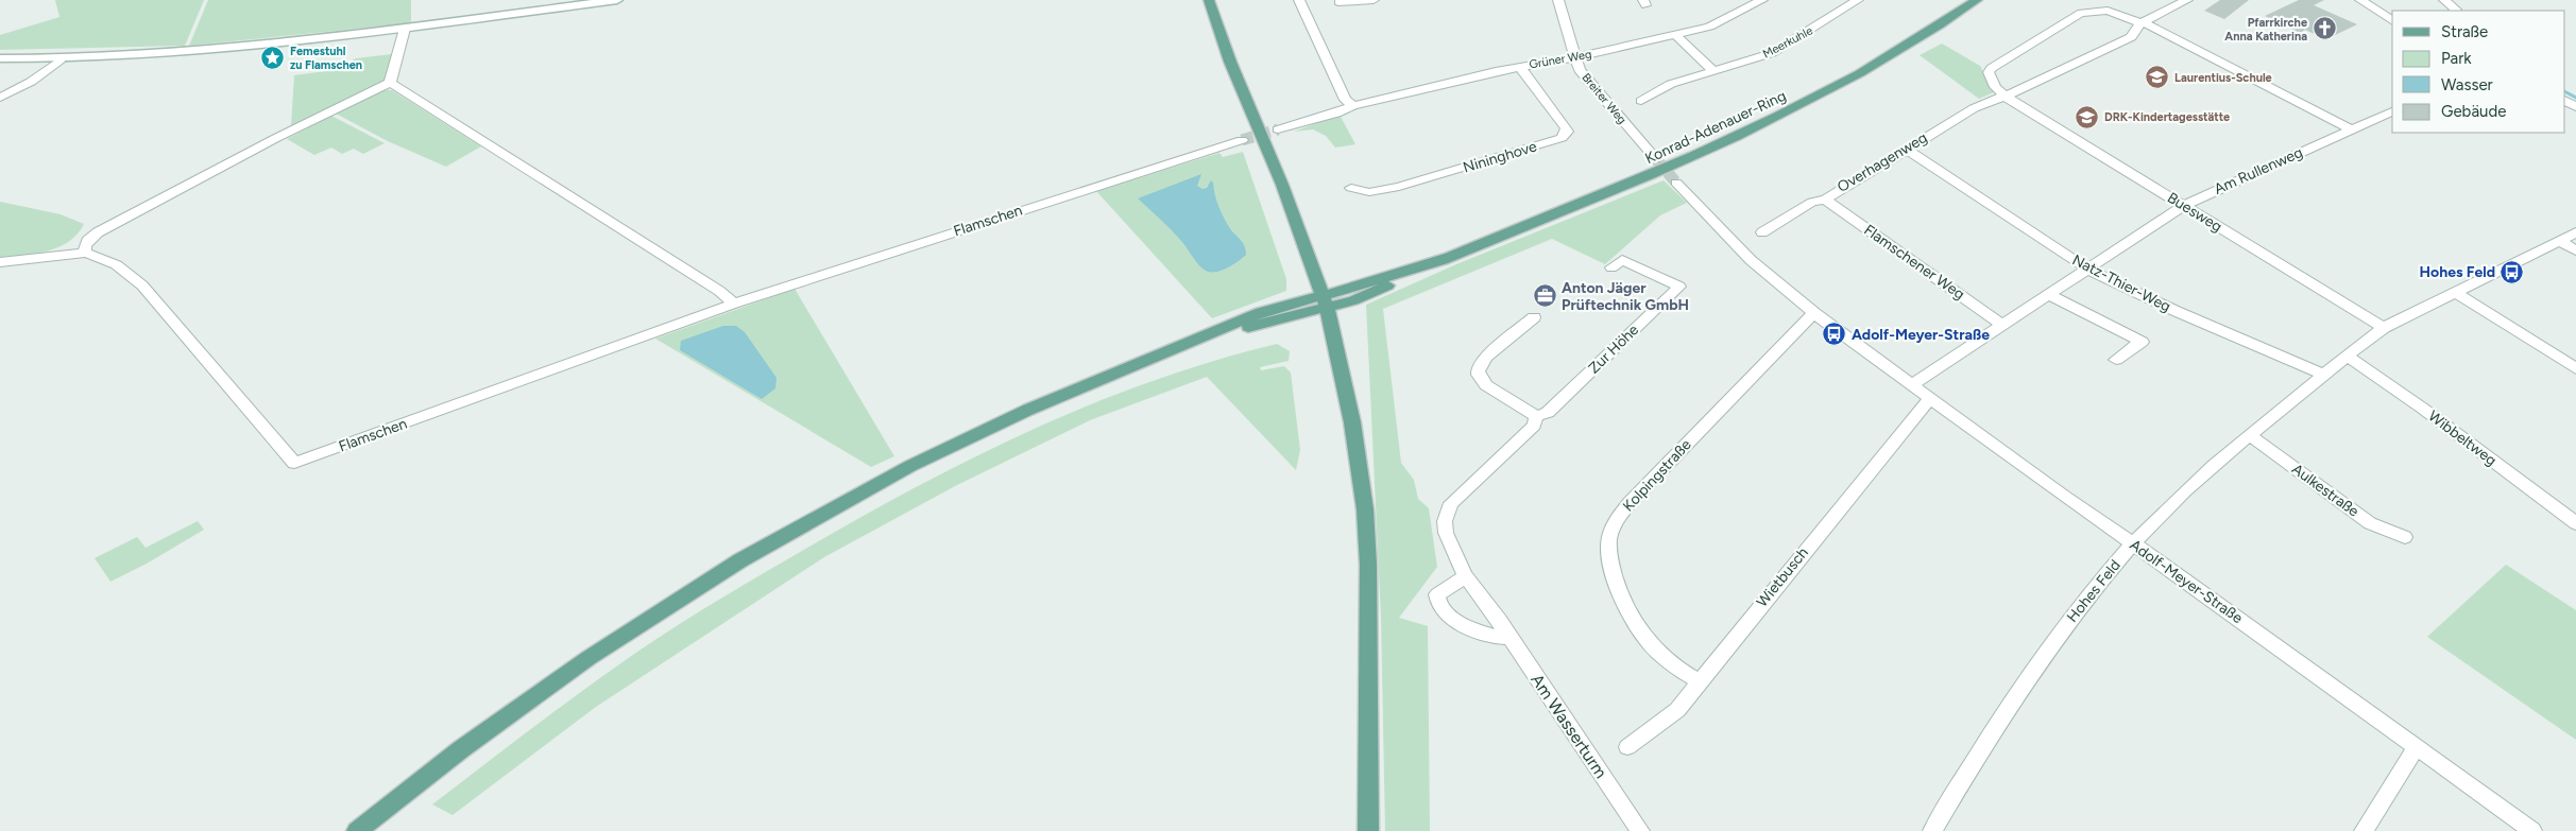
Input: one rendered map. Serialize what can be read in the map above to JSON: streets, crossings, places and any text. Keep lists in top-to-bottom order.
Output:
{
  "streets": {
    "main road": ["Konrad-Adenauer-Ring"],
    "street": [
      "Meerkuhle",
      "Grüner Weg",
      "Breiter Weg",
      "Nininghove",
      "Overhagenweg",
      "Am Rullenweg",
      "Buesweg",
      "Flamschen",
      "Flamschener Weg",
      "Natz-Thier-Weg",
      "Zur Höhe",
      "Wibbeltweg",
      "Kolpingstraße",
      "Aulkestraße",
      "Wietbusch",
      "Adolf-Meyer-Straße",
      "Hohes Feld",
      "Am Wasserturm"
    ]
  },
  "crossings": [
    ["Grüner Weg", "Breiter Weg"],
    ["Grüner Weg", "Nininghove"],
    ["Overhagenweg", "Buesweg"],
    ["Overhagenweg", "Flamschener Weg"],
    ["Overhagenweg", "Natz-Thier-Weg"],
    ["Am Rullenweg", "Buesweg"],
    ["Am Rullenweg", "Flamschener Weg"],
    ["Am Rullenweg", "Natz-Thier-Weg"],
    ["Am Rullenweg", "Adolf-Meyer-Straße"],
    ["Buesweg", "Hohes Feld"],
    ["Natz-Thier-Weg", "Hohes Feld"],
    ["Zur Höhe", "Am Wasserturm"],
    ["Wibbeltweg", "Hohes Feld"],
    ["Kolpingstraße", "Wietbusch"],
    ["Kolpingstraße", "Adolf-Meyer-Straße"],
    ["Aulkestraße", "Hohes Feld"],
    ["Wietbusch", "Adolf-Meyer-Straße"],
    ["Adolf-Meyer-Straße", "Hohes Feld"]
  ],
  "places": {
    "church": ["Pfarrkirche Anna Katherina"],
    "place": ["Femestuhl zu Flamschen"],
    "school or university": ["Laurentius-Schule", "DRK-Kindertagesstätte"],
    "bus stop": ["Hohes Feld", "Adolf-Meyer-Straße"],
    "office": ["Anton Jäger Prüftechnik GmbH"]
  },
  "legend": [
    "Straße",
    "Park",
    "Wasser",
    "Gebäude"
  ]
}
